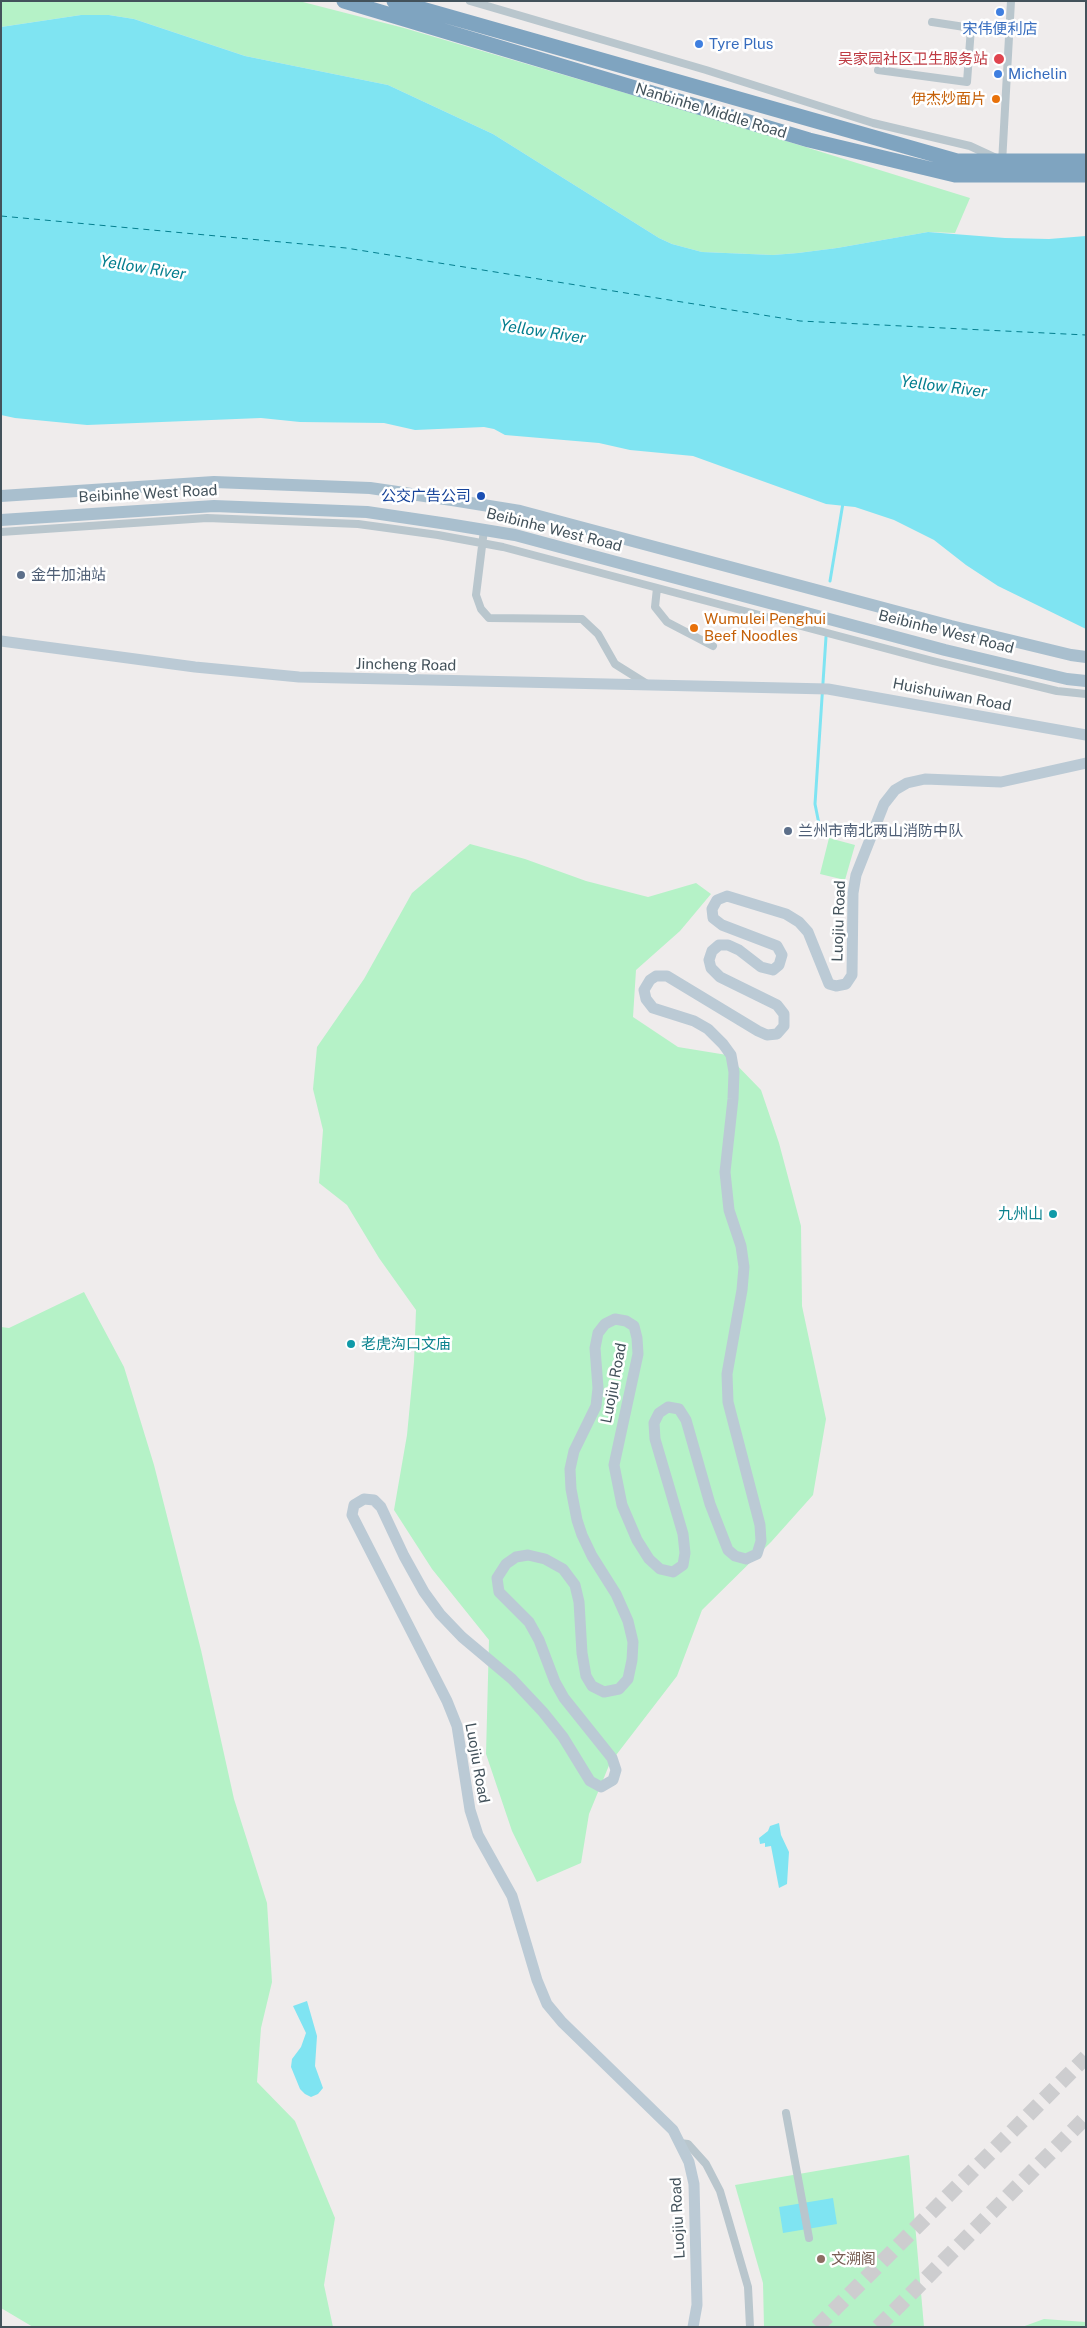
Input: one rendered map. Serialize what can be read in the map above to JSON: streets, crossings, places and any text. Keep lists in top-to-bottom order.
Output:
{
  "streets": {
    "highway": ["Nanbinhe Middle Road"],
    "main road": ["Beibinhe West Road"],
    "street": ["Jincheng Road", "Huishuiwan Road", "Luojiu Road"]
  },
  "crossings": [
    ["Jincheng Road", "Huishuiwan Road"]
  ],
  "water": ["Yellow River"],
  "places": [
    "宋伟便利店",
    "Tyre Plus",
    "吴家园社区卫生服务站",
    "Michelin",
    "伊杰炒面片",
    "公交广告公司",
    "金牛加油站",
    "Wumulei Penghui Beef Noodles",
    "兰州市南北两山消防中队",
    "九州山",
    "老虎沟口文庙",
    "文溯阁"
  ]
}
